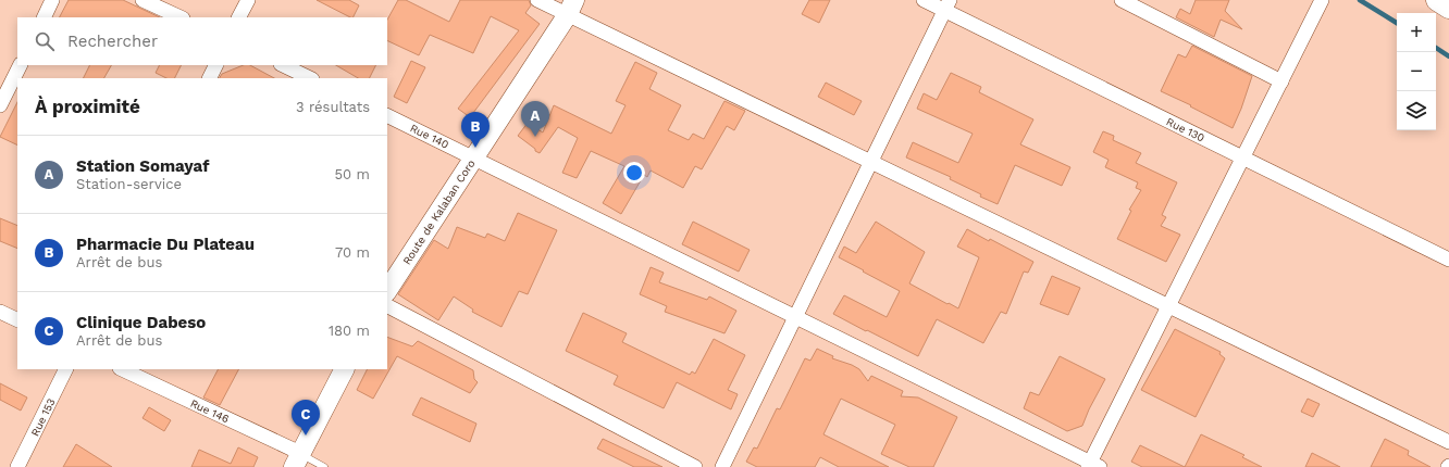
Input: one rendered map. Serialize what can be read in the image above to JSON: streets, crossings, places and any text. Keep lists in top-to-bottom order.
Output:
{
  "streets": {
    "main road": ["Route de Kalaban Coro"],
    "street": [
      "Rue 130",
      "Rue 140",
      "Rue 146",
      "Rue 153"
    ]
  },
  "crossings": [
    ["Rue 140", "Route de Kalaban Coro"]
  ],
  "page": {
    "map_buttons": ["+", "−"],
    "search": "Rechercher",
    "heading": ["À proximité", "3 résultats"],
    "pins": ["A", "B", "C"],
    "list": [
      {
        "mark": "A",
        "name": "Station Somayaf",
        "note": "Station-service",
        "value": "50 m"
      },
      {
        "mark": "B",
        "name": "Pharmacie Du Plateau",
        "note": "Arrêt de bus",
        "value": "70 m"
      },
      {
        "mark": "C",
        "name": "Clinique Dabeso",
        "note": "Arrêt de bus",
        "value": "180 m"
      }
    ]
  }
}
